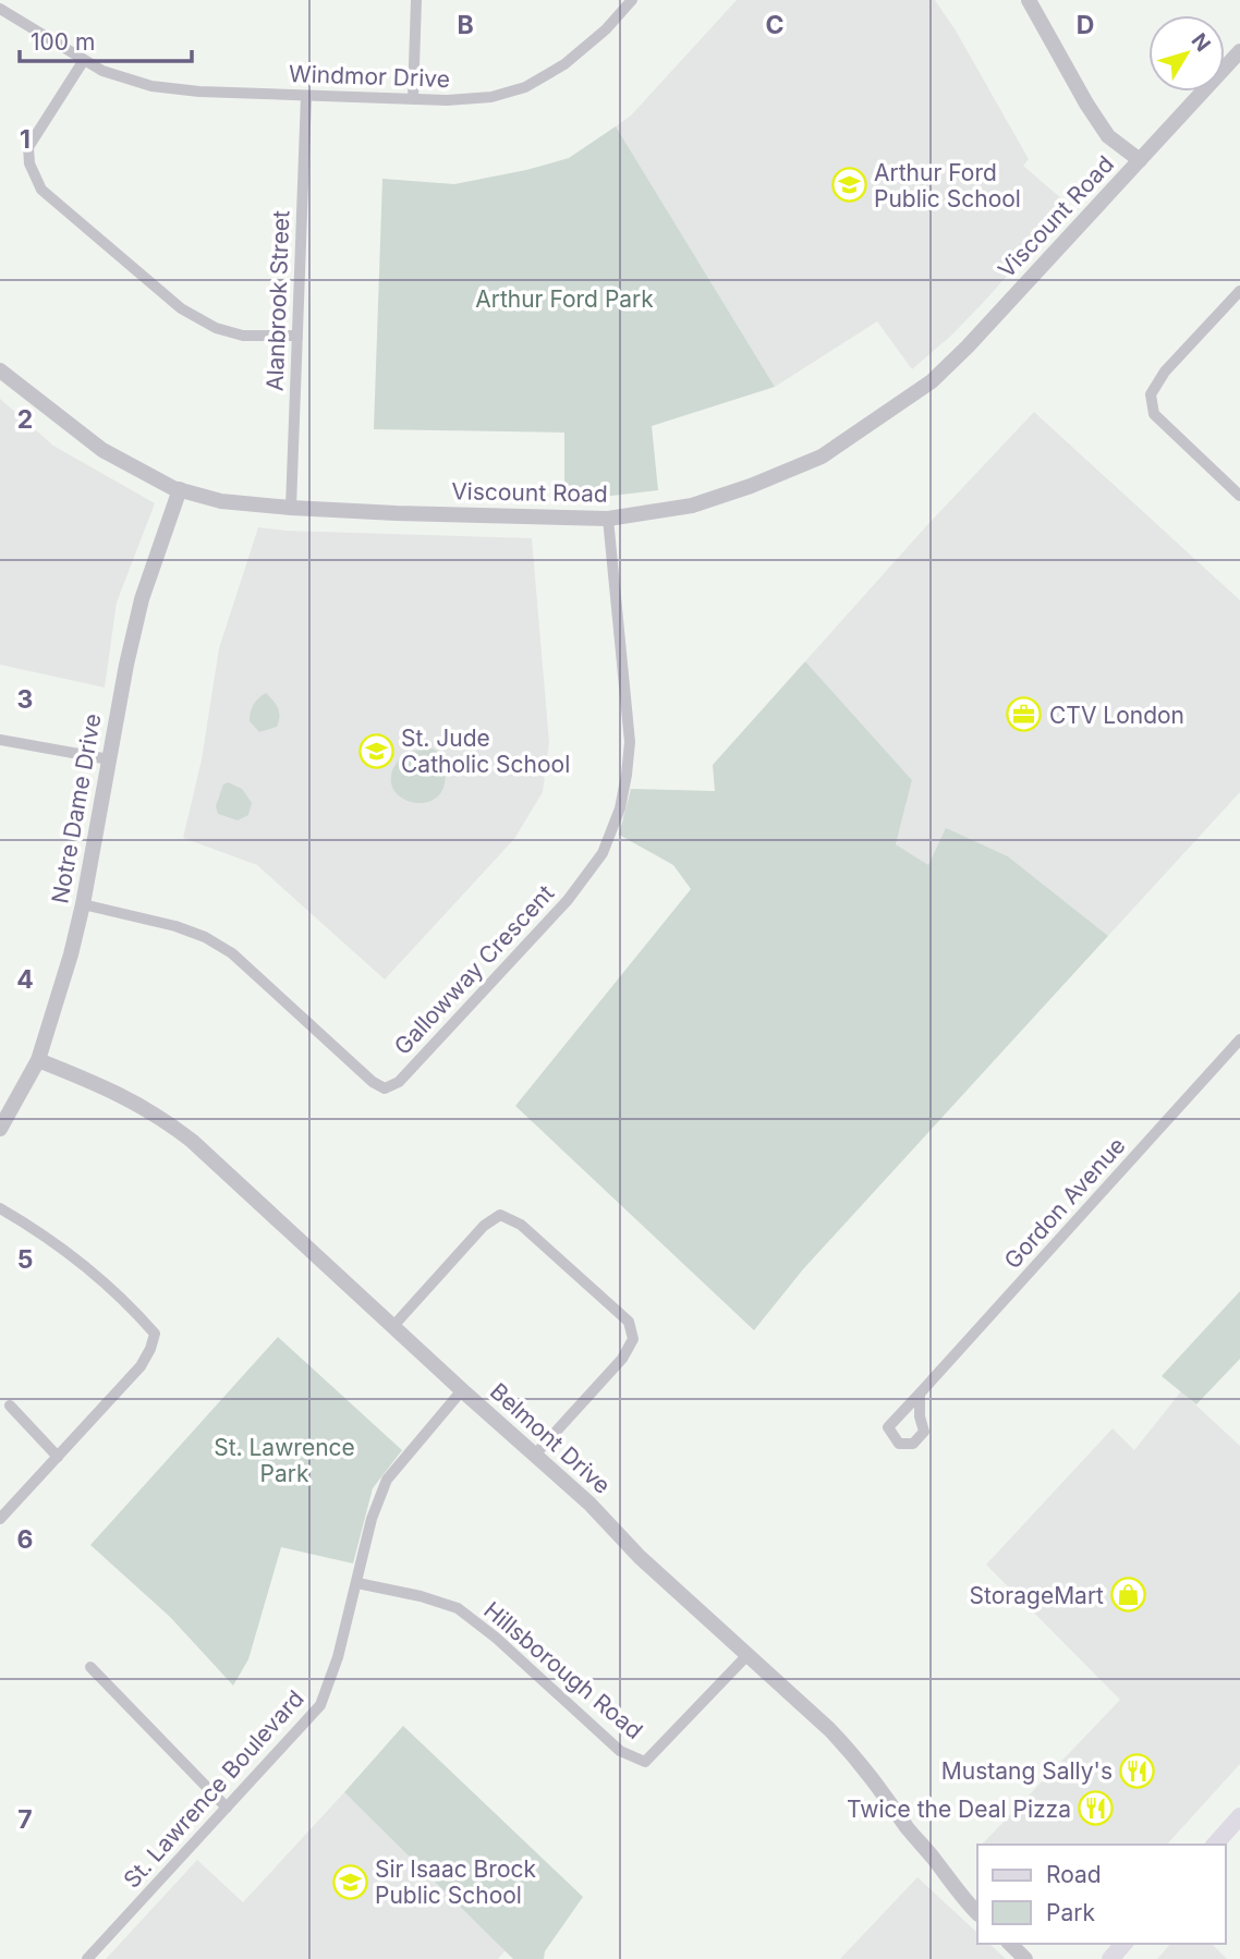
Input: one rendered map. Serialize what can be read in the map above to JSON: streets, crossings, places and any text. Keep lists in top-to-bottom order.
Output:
{
  "streets": {
    "street": [
      "Windmor Drive",
      "Viscount Road",
      "Alanbrook Street",
      "Notre Dame Drive",
      "Gallowway Crescent",
      "Gordon Avenue",
      "Belmont Drive",
      "Hillsborough Road",
      "St. Lawrence Boulevard"
    ]
  },
  "crossings": [
    ["Windmor Drive", "Alanbrook Street"],
    ["Viscount Road", "Alanbrook Street"],
    ["Viscount Road", "Notre Dame Drive"],
    ["Viscount Road", "Gallowway Crescent"],
    ["Notre Dame Drive", "Gallowway Crescent"],
    ["Notre Dame Drive", "Belmont Drive"],
    ["Belmont Drive", "Hillsborough Road"],
    ["Belmont Drive", "St. Lawrence Boulevard"],
    ["Hillsborough Road", "St. Lawrence Boulevard"]
  ],
  "parks": ["Arthur Ford Park", "St. Lawrence Park"],
  "places": {
    "school or university": ["Arthur Ford Public School", "St. Jude Catholic School", "Sir Isaac Brock Public School"],
    "office": ["CTV London"],
    "shop": ["StorageMart"],
    "restaurant": ["Mustang Sally's", "Twice the Deal Pizza"]
  },
  "legend": ["Road", "Park"],
  "scale_bar": "100 m",
  "north": "top right",
  "grid": {
    "columns": ["B", "C", "D"],
    "rows": [
      "1",
      "2",
      "3",
      "4",
      "5",
      "6",
      "7"
    ]
  }
}
